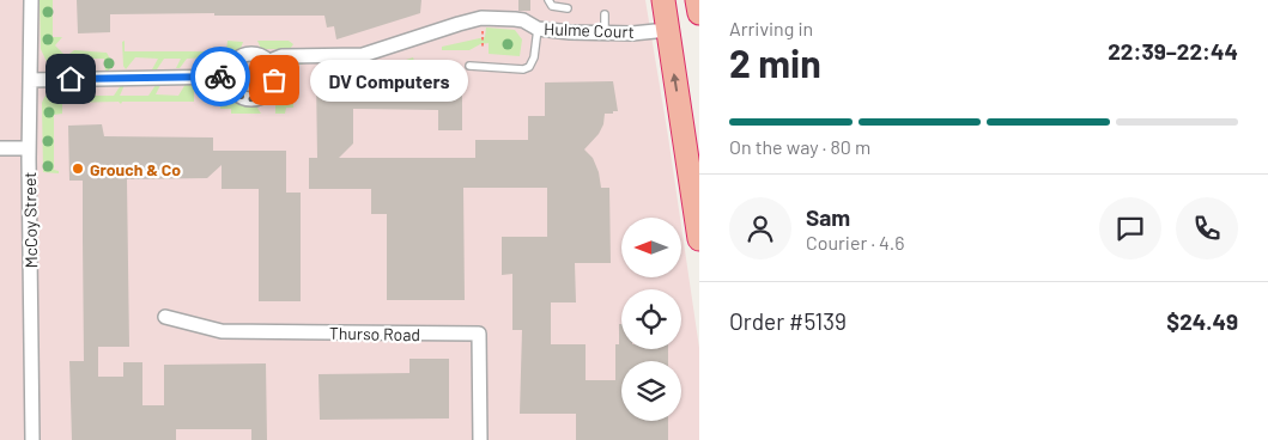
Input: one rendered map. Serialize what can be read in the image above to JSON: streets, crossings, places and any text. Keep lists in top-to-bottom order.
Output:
{
  "streets": {
    "street": ["Hulme Court", "McCoy Street", "Thurso Road"]
  },
  "places": ["DV Computers", "Grouch & Co"],
  "north": "left",
  "page": {
    "heading": ["2 min", "Arriving in", "22:39–22:44"],
    "panel": [
      "Sam",
      "Courier · 4.6",
      "Order #5139",
      "$24.49"
    ],
    "bubble": "DV Computers",
    "bar": "On the way · 80 m"
  }
}
